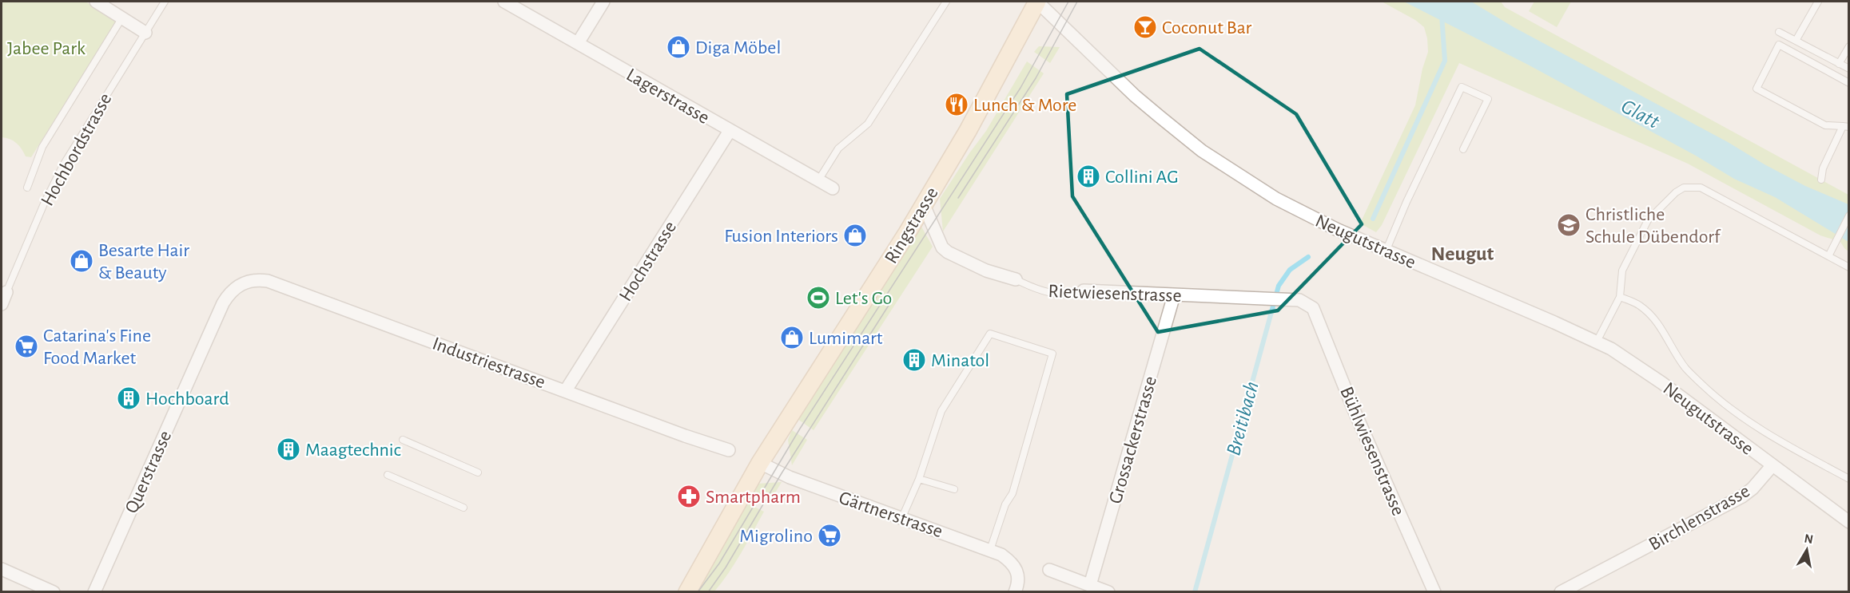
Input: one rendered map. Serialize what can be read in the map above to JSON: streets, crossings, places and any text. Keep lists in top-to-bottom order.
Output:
{
  "streets": {
    "main road": ["Ringstrasse"],
    "street": [
      "Lagerstrasse",
      "Neugutstrasse",
      "Hochstrasse",
      "Rietwiesenstrasse",
      "Industriestrasse",
      "Grossackerstrasse",
      "Bühlwiesenstrasse",
      "Querstrasse",
      "Gärtnerstrasse",
      "Birchlenstrasse"
    ],
    "lane": ["Hochbordstrasse"]
  },
  "crossings": [
    ["Lagerstrasse", "Hochstrasse"],
    ["Ringstrasse", "Neugutstrasse"],
    ["Ringstrasse", "Rietwiesenstrasse"],
    ["Ringstrasse", "Gärtnerstrasse"],
    ["Neugutstrasse", "Birchlenstrasse"],
    ["Hochstrasse", "Industriestrasse"],
    ["Rietwiesenstrasse", "Grossackerstrasse"],
    ["Rietwiesenstrasse", "Bühlwiesenstrasse"],
    ["Industriestrasse", "Querstrasse"]
  ],
  "districts": ["Neugut"],
  "water": ["Glatt", "Breitibach"],
  "parks": ["Jabee Park"],
  "places": {
    "bar": ["Coconut Bar"],
    "shop": [
      "Diga Möbel",
      "Fusion Interiors",
      "Besarte Hair & Beauty",
      "Lumimart"
    ],
    "restaurant": ["Lunch & More"],
    "building": [
      "Collini AG",
      "Minatol",
      "Hochboard",
      "Maagtechnic"
    ],
    "school or university": ["Christliche Schule Dübendorf"],
    "sports": ["Let's Go"],
    "supermarket": ["Catarina's Fine Food Market", "Migrolino"],
    "pharmacy": ["Smartpharm"]
  },
  "north": "top"
}
